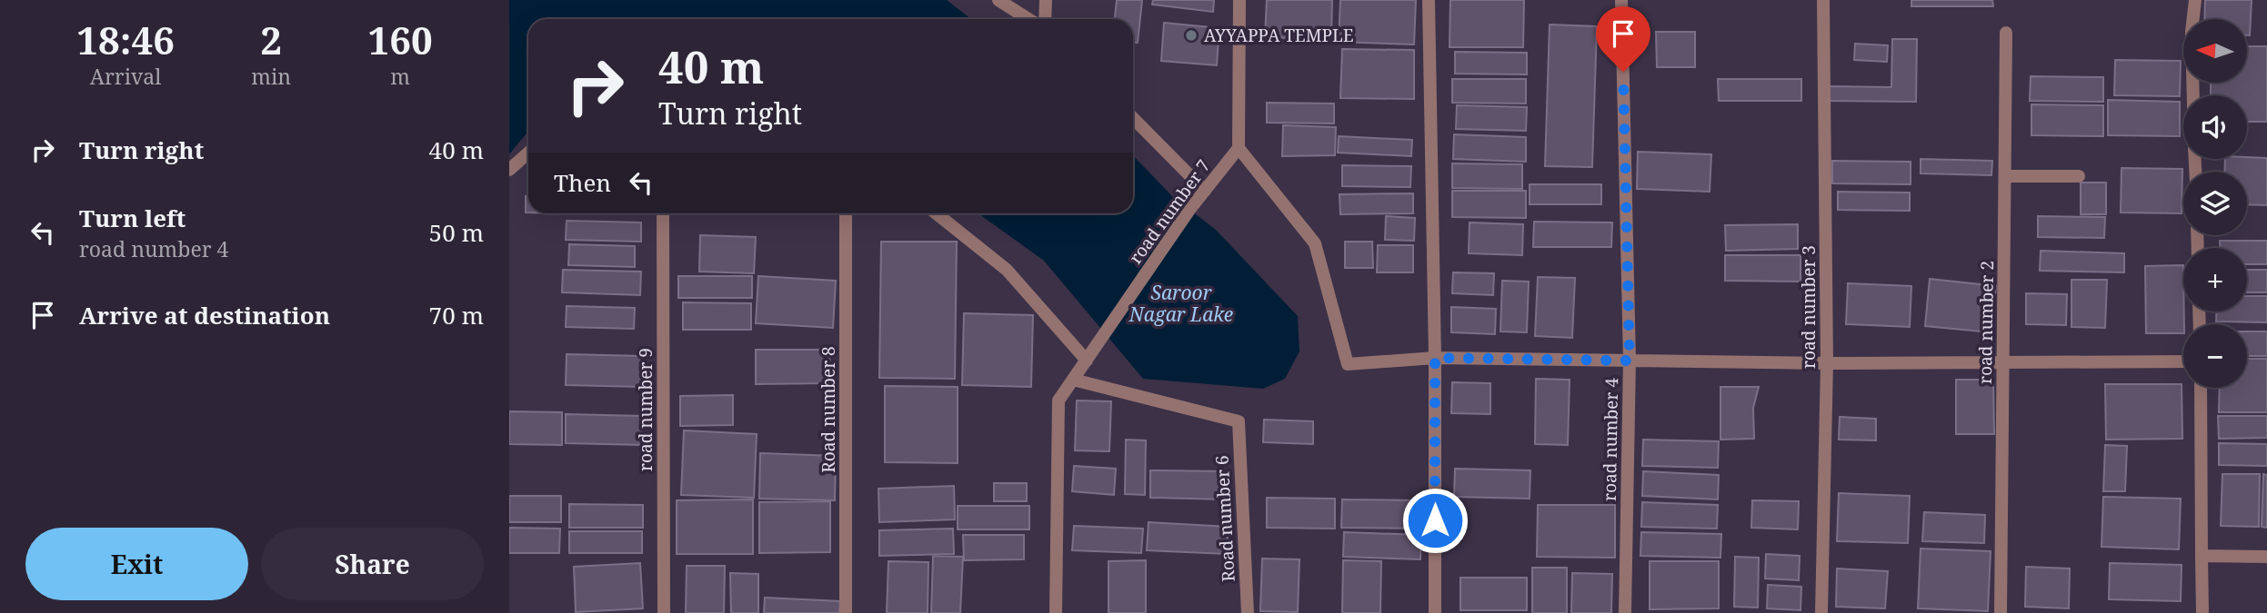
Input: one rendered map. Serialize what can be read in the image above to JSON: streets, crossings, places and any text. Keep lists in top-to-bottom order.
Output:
{
  "streets": {
    "street": [
      "road number 7",
      "road number 3",
      "road number 2",
      "road number 9",
      "Road number 8",
      "road number 4",
      "Road number 6"
    ]
  },
  "crossings": [
    ["road number 7", "Road number 6"]
  ],
  "water": ["Saroor Nagar Lake"],
  "places": ["AYYAPPA TEMPLE"],
  "north": "left",
  "page": {
    "eta": [
      "18:46",
      "Arrival",
      "2",
      "min",
      "160",
      "m"
    ],
    "map_buttons": ["+", "−"],
    "turn": ["40 m", "Turn right"],
    "list": [
      {
        "name": "Turn right",
        "value": "40 m"
      },
      {
        "name": "Turn left",
        "note": "road number 4",
        "value": "50 m"
      },
      {
        "name": "Arrive at destination",
        "value": "70 m"
      }
    ],
    "then": "Then",
    "buttons": ["Exit", "Share"]
  }
}
